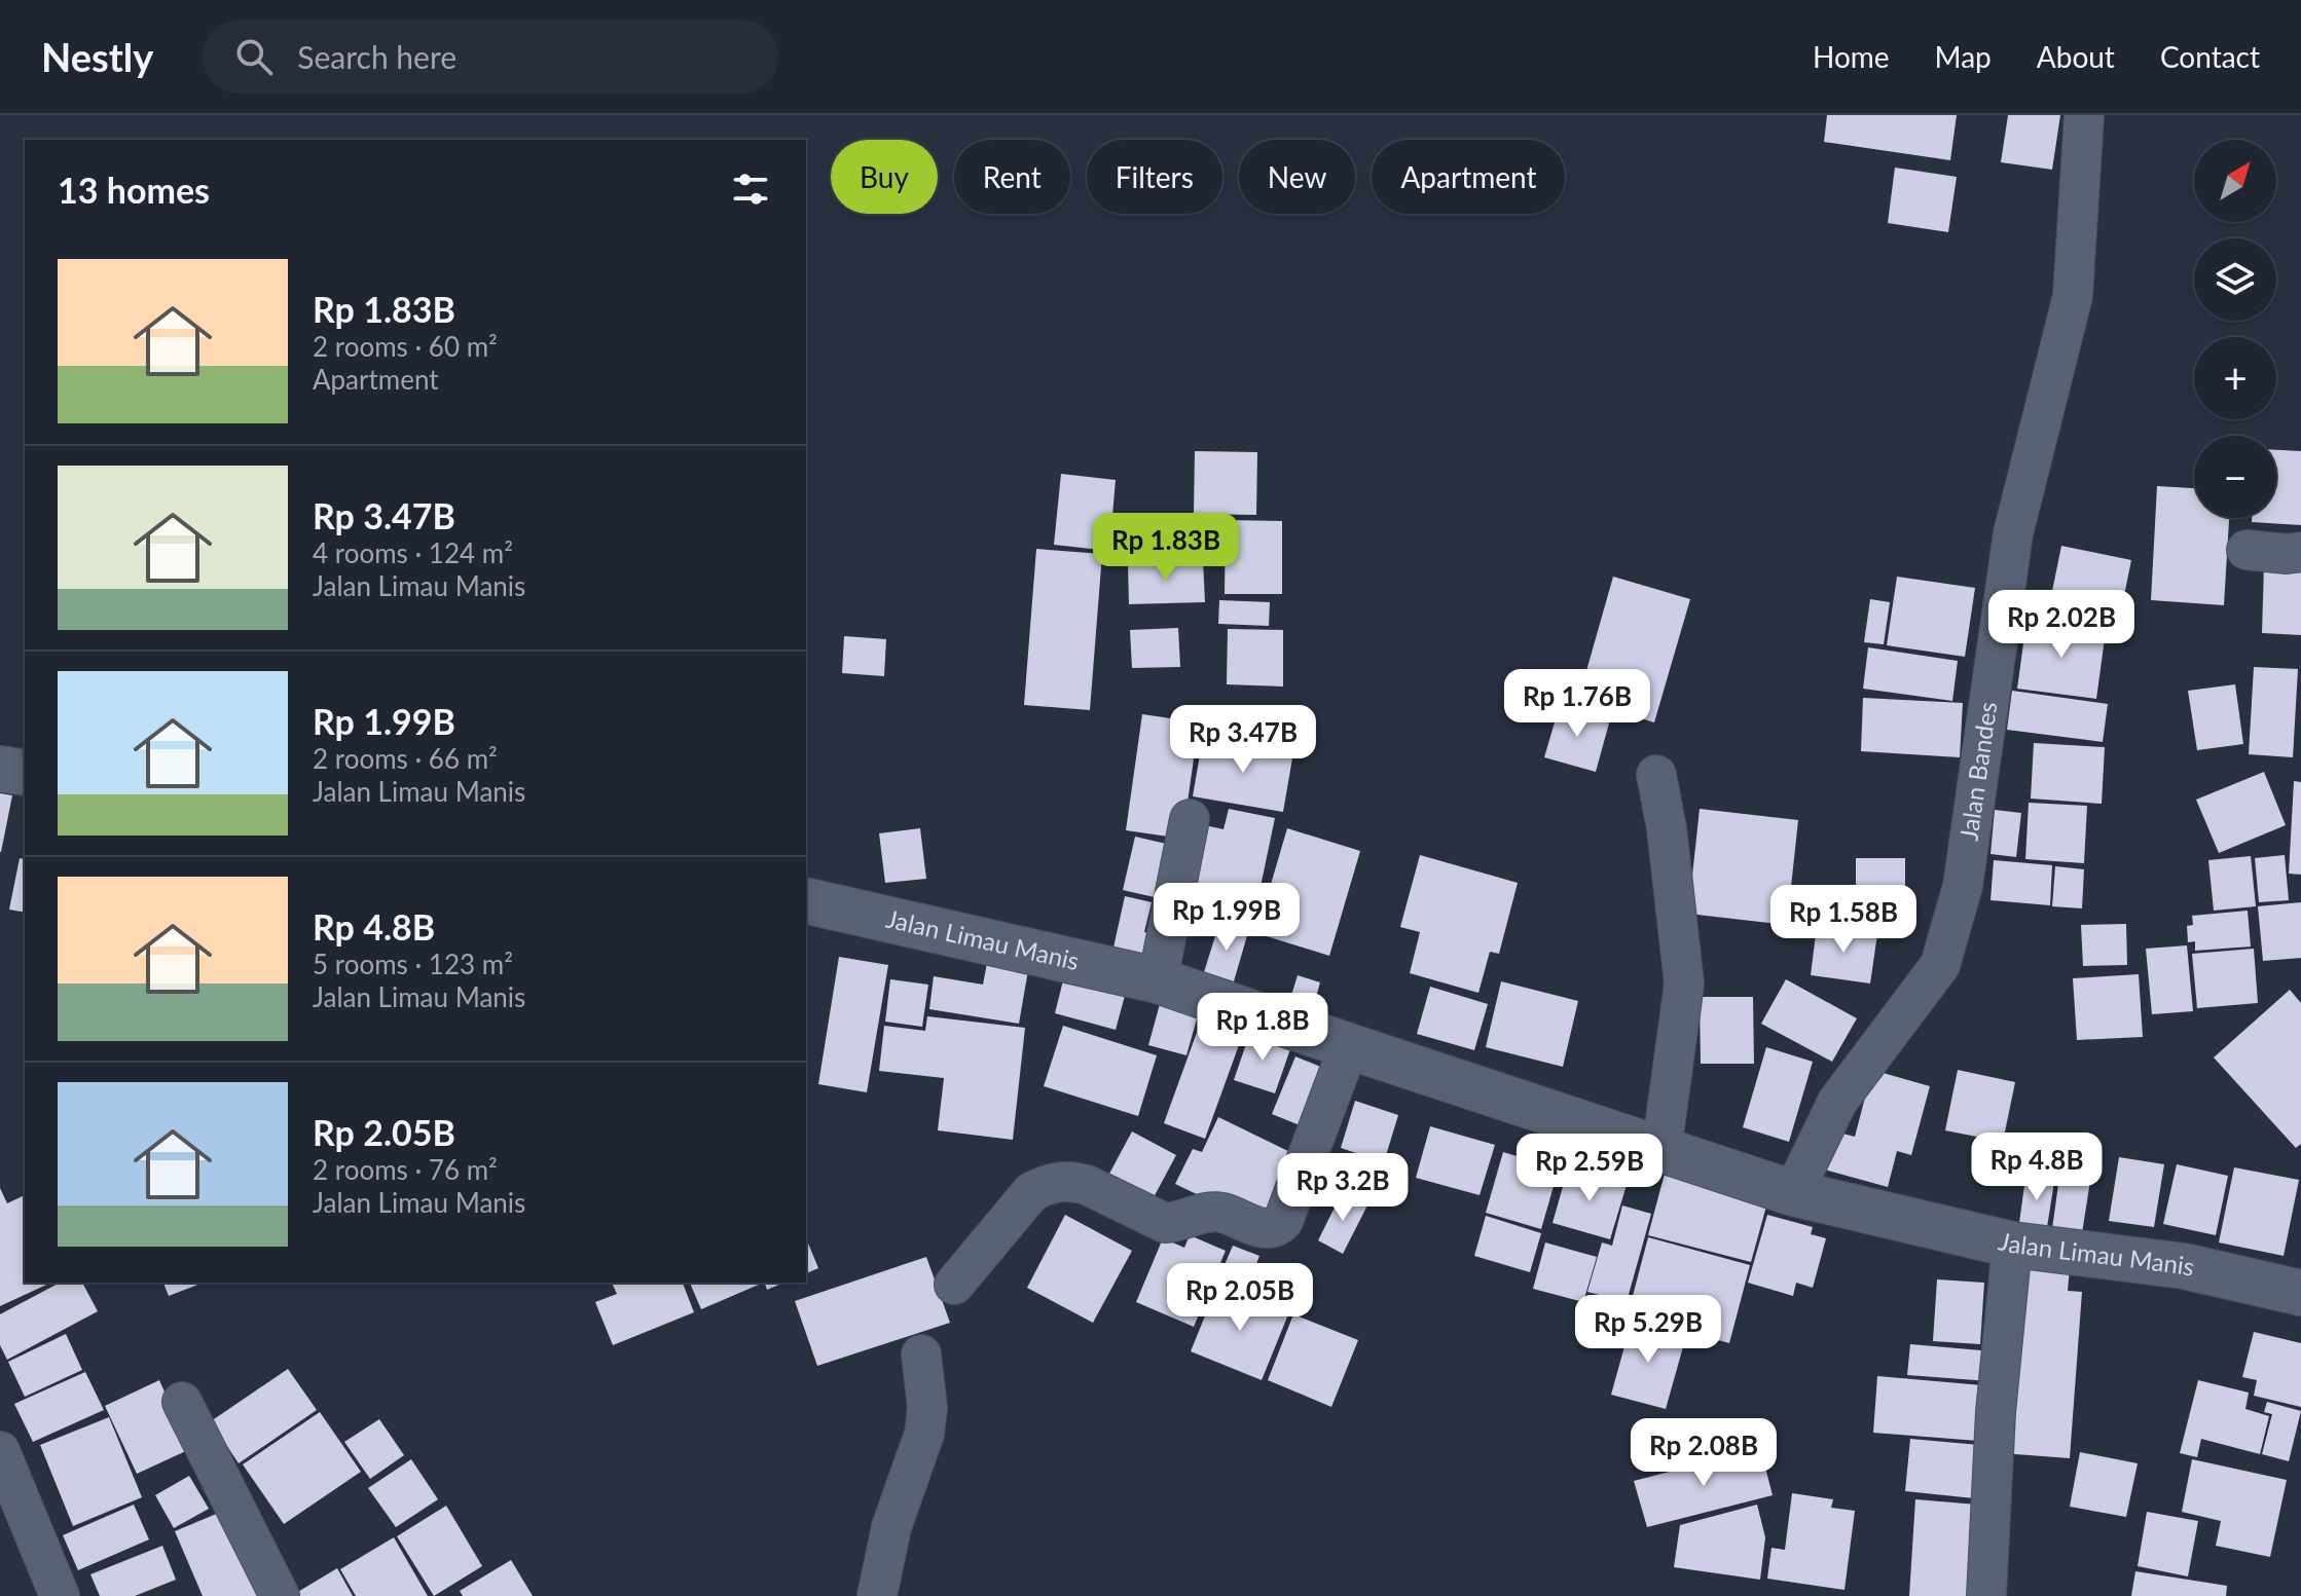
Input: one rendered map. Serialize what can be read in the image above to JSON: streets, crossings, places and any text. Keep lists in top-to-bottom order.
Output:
{
  "streets": {
    "street": ["Jalan Bandes", "Jalan Limau Manis"]
  },
  "crossings": [
    ["Jalan Bandes", "Jalan Limau Manis"]
  ],
  "north": "top right",
  "page": {
    "header": "Nestly",
    "search": "Search here",
    "nav": [
      "Home",
      "Map",
      "About",
      "Contact"
    ],
    "map_buttons": ["+", "−"],
    "chip": [
      "Buy",
      "Rent",
      "Filters",
      "New",
      "Apartment"
    ],
    "heading": "13 homes",
    "list": [
      {
        "name": "Rp 1.83B",
        "note": "2 rooms · 60 m² · Apartment"
      },
      {
        "name": "Rp 3.47B",
        "note": "4 rooms · 124 m² · Jalan Limau Manis"
      },
      {
        "name": "Rp 1.99B",
        "note": "2 rooms · 66 m² · Jalan Limau Manis"
      },
      {
        "name": "Rp 4.8B",
        "note": "5 rooms · 123 m² · Jalan Limau Manis"
      },
      {
        "name": "Rp 2.05B",
        "note": "2 rooms · 76 m² · Jalan Limau Manis"
      }
    ],
    "price": [
      "Rp 1.83B",
      "Rp 2.02B",
      "Rp 1.76B",
      "Rp 3.47B",
      "Rp 1.99B",
      "Rp 1.58B",
      "Rp 1.8B",
      "Rp 4.8B",
      "Rp 2.59B",
      "Rp 3.2B",
      "Rp 2.05B",
      "Rp 5.29B",
      "Rp 2.08B"
    ]
  }
}
